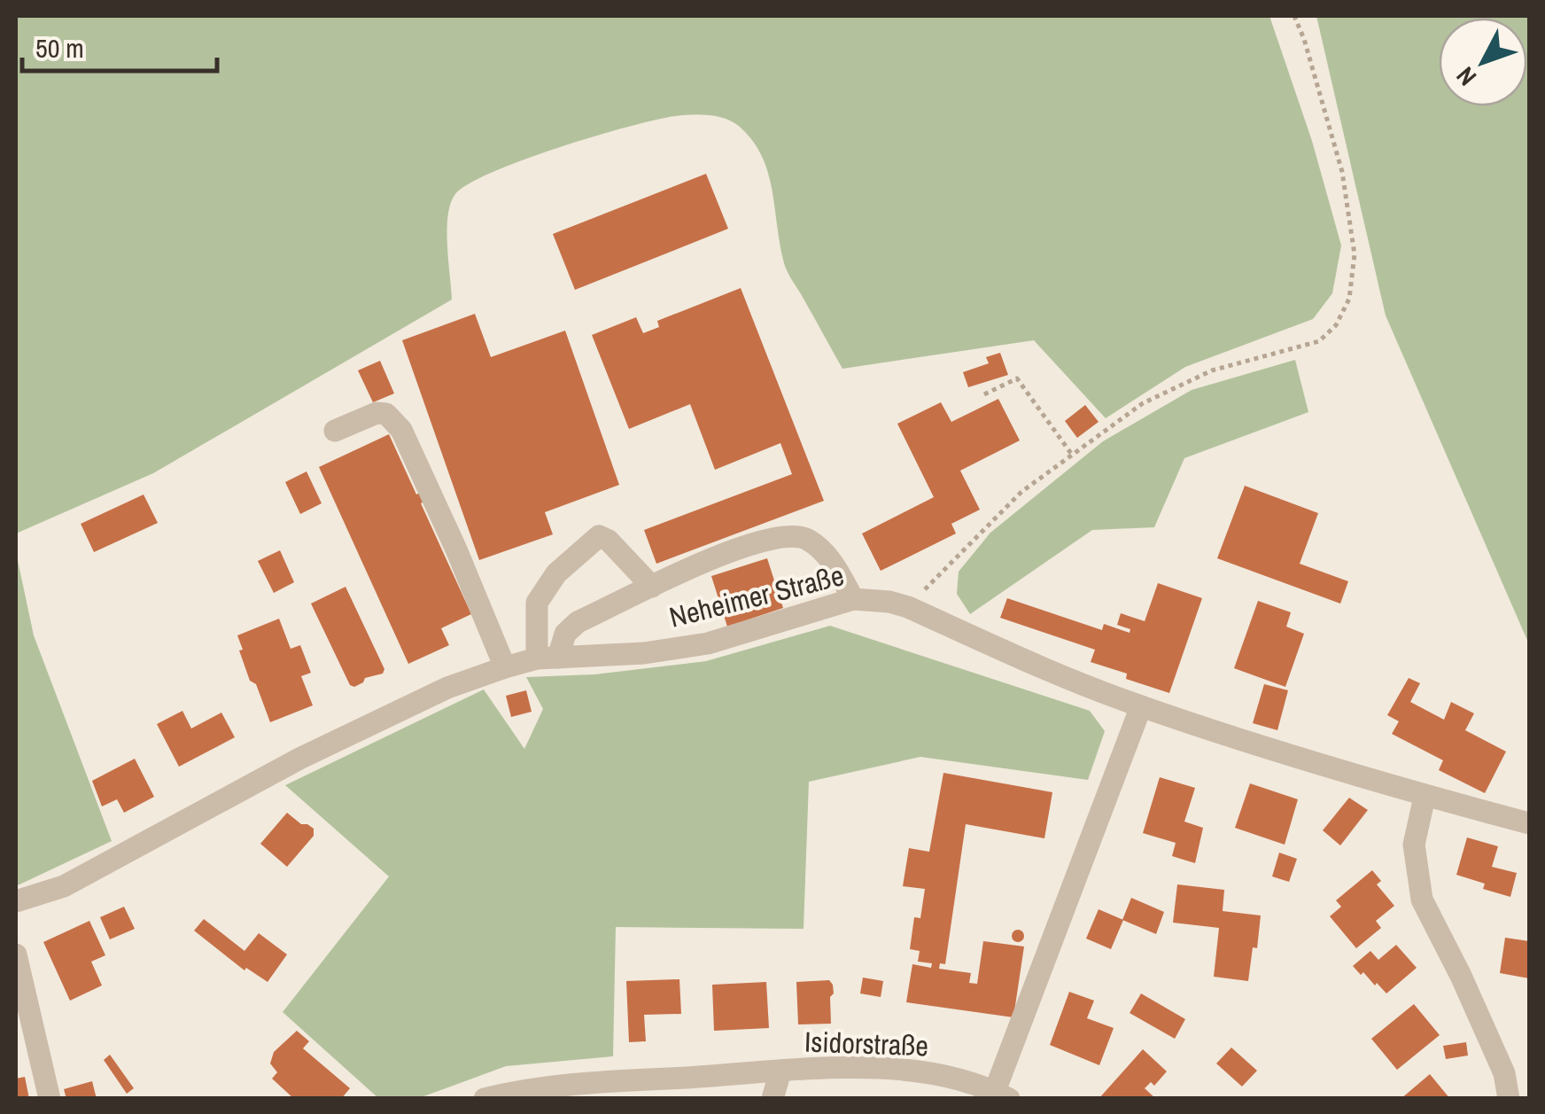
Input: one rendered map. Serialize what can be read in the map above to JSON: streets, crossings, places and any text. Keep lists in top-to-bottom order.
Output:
{
  "streets": {
    "street": ["Neheimer Straße", "Isidorstraße"]
  },
  "crossings": [
    ["Neheimer Straße", "Isidorstraße"]
  ],
  "scale_bar": "50 m",
  "north": "bottom left"
}
